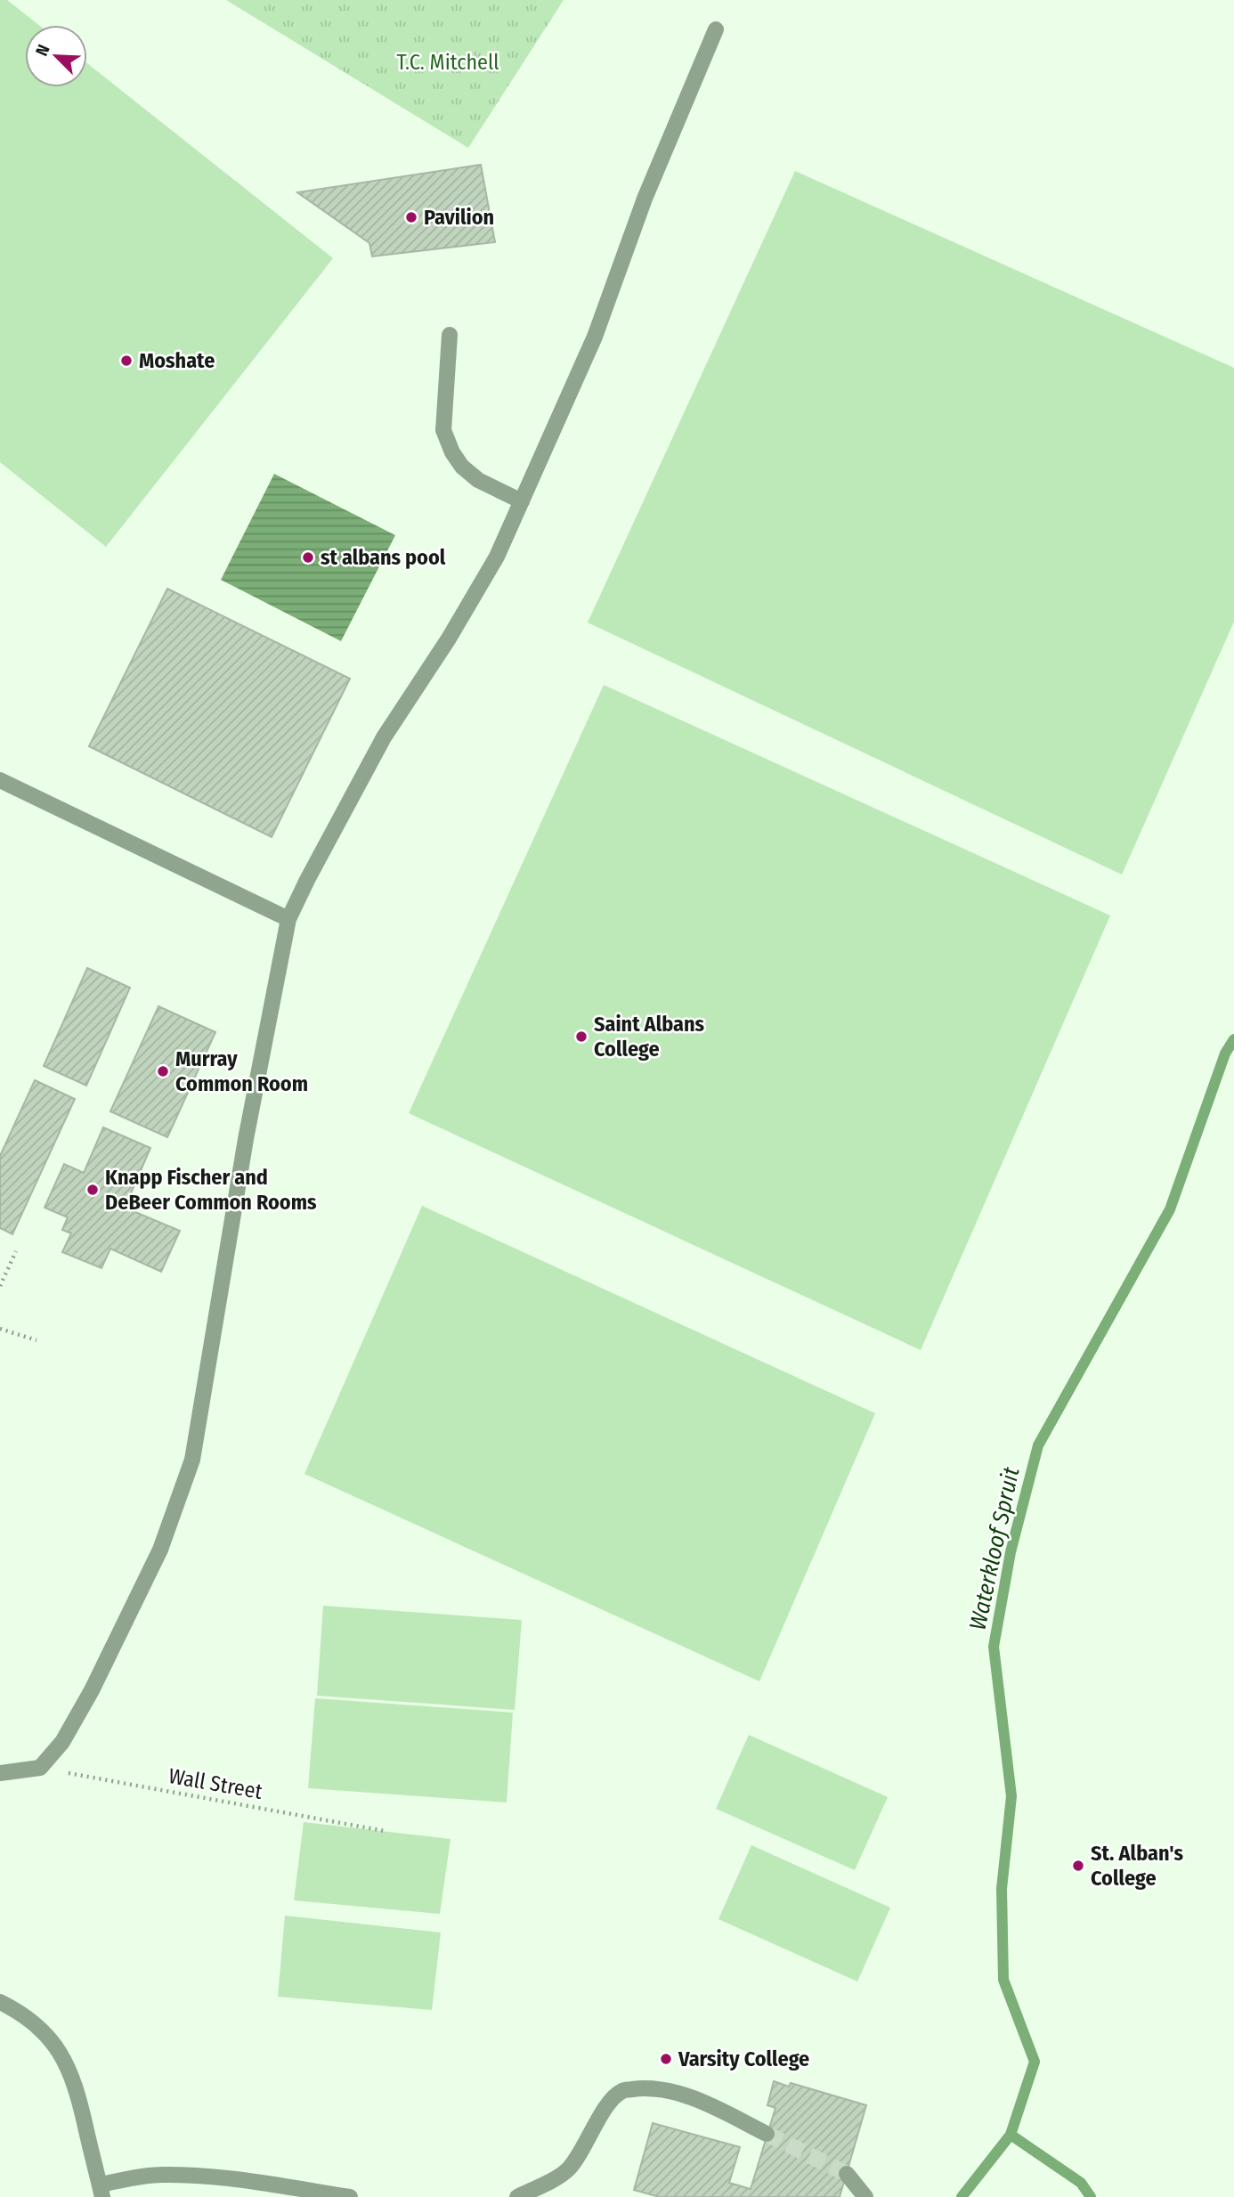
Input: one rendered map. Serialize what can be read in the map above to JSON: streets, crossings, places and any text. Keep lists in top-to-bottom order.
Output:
{
  "streets": {
    "path": ["Wall Street"]
  },
  "water": ["Waterkloof Spruit"],
  "parks": ["T.C. Mitchell"],
  "places": [
    "Pavilion",
    "Moshate",
    "st albans pool",
    "Saint Albans College",
    "Murray Common Room",
    "Knapp Fischer and DeBeer Common Rooms",
    "St. Alban's College",
    "Varsity College"
  ],
  "north": "top left"
}
